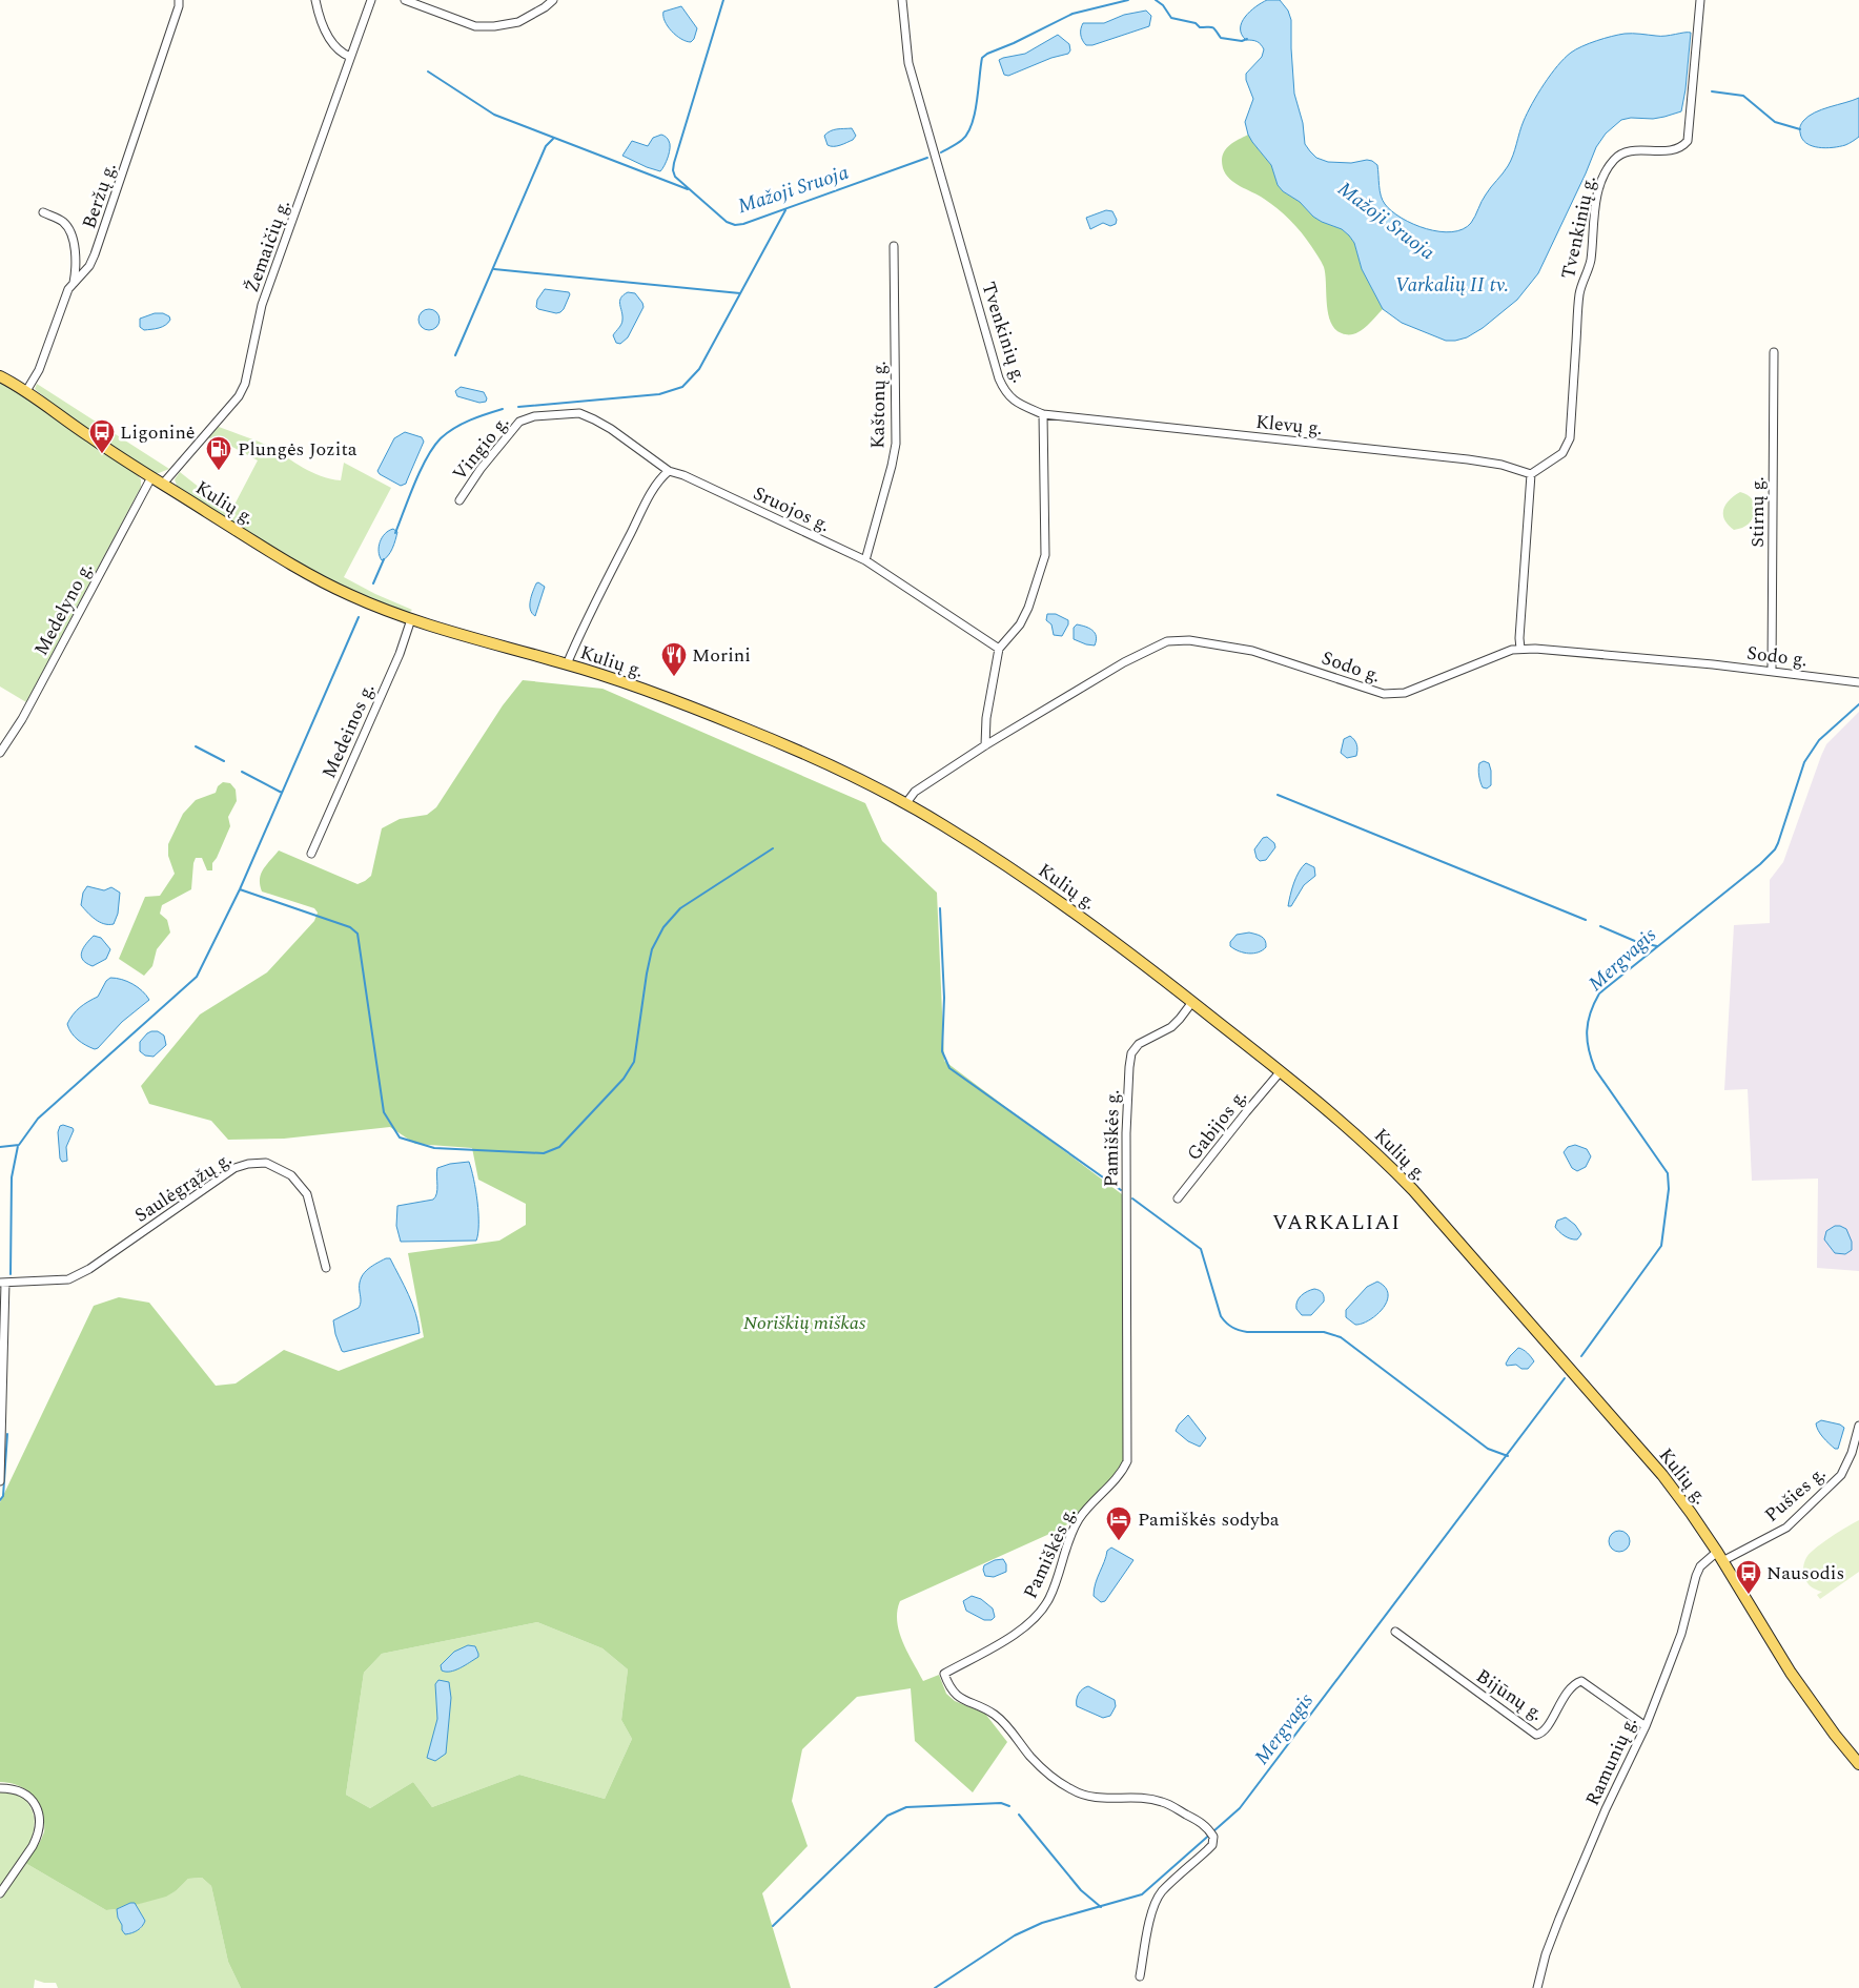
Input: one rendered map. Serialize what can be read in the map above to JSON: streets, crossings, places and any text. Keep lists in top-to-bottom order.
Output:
{
  "streets": {
    "main road": ["Kulių g."],
    "street": [
      "Beržų g.",
      "Tvenkinių g.",
      "Žemaičių g.",
      "Kaštonų g.",
      "Klevų g.",
      "Vingio g.",
      "Sruojos g.",
      "Stirnų g.",
      "Medelyno g.",
      "Sodo g.",
      "Medeinos g.",
      "Gabijos g.",
      "Pamiškės g.",
      "Saulėgrąžų g.",
      "Pušies g.",
      "Bijūnų g.",
      "Ramunių g."
    ]
  },
  "crossings": [
    ["Beržų g.", "Kulių g."],
    ["Tvenkinių g.", "Klevų g."],
    ["Žemaičių g.", "Kulių g."],
    ["Kaštonų g.", "Sruojos g."],
    ["Vingio g.", "Sruojos g."],
    ["Kulių g.", "Medelyno g."],
    ["Kulių g.", "Sodo g."],
    ["Kulių g.", "Medeinos g."],
    ["Kulių g.", "Gabijos g."],
    ["Kulių g.", "Pamiškės g."],
    ["Kulių g.", "Pušies g."],
    ["Kulių g.", "Ramunių g."],
    ["Stirnų g.", "Sodo g."],
    ["Pušies g.", "Ramunių g."],
    ["Bijūnų g.", "Ramunių g."]
  ],
  "districts": ["VARKALIAI"],
  "water": ["Mažoji Sruoja", "Varkalių II tv.", "Mergvagis"],
  "parks": ["Noriškių miškas"],
  "places": {
    "bus stop": ["Ligoninė", "Nausodis"],
    "fuel station": ["Plungės Jozita"],
    "restaurant": ["Morini"],
    "hotel": ["Pamiškės sodyba"]
  }
}
